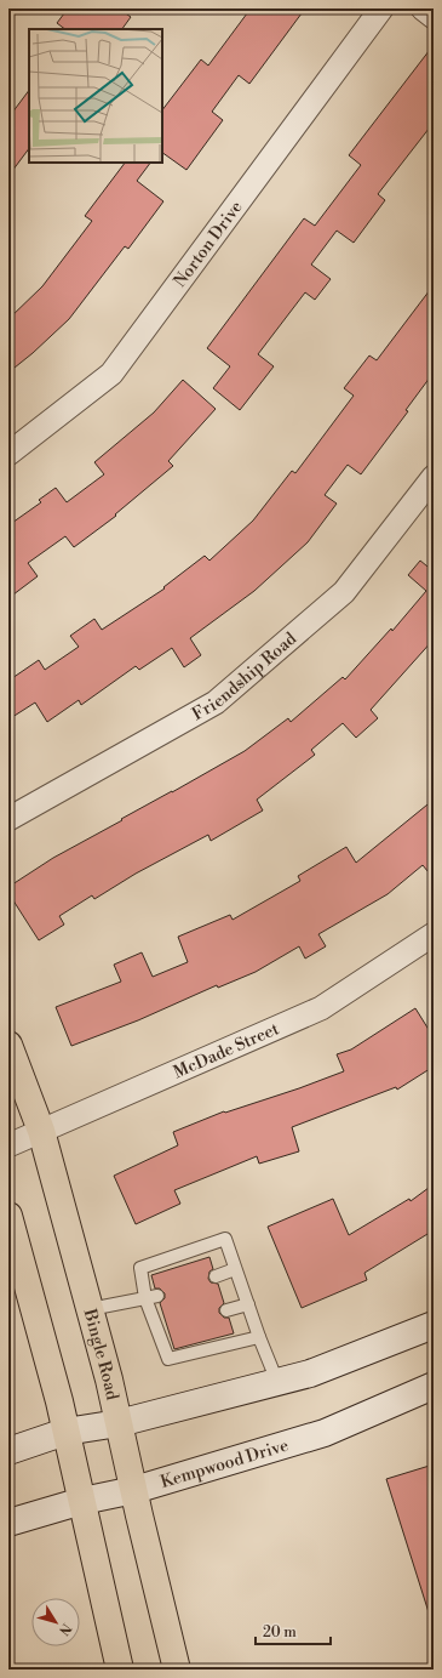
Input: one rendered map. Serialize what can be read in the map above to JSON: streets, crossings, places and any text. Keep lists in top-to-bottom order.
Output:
{
  "streets": {
    "main road": ["Bingle Road", "Kempwood Drive"],
    "street": ["Norton Drive", "Friendship Road", "McDade Street"]
  },
  "crossings": [
    ["McDade Street", "Bingle Road"],
    ["Bingle Road", "Kempwood Drive"]
  ],
  "scale_bar": "20 m",
  "north": "bottom right"
}
